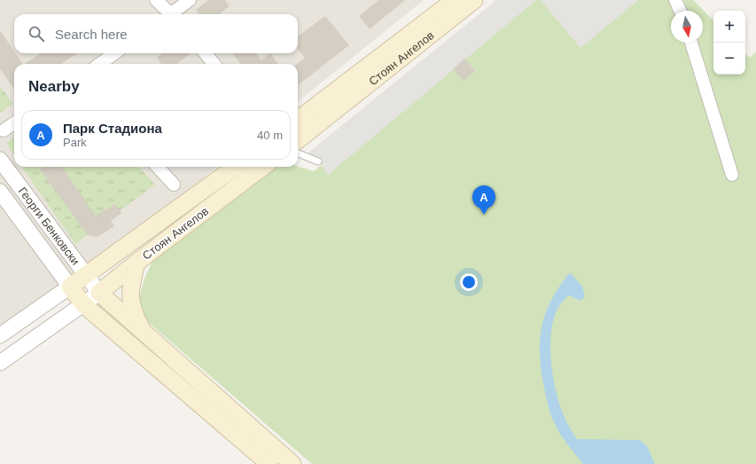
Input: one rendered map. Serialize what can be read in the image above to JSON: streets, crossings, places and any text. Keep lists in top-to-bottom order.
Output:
{
  "streets": {
    "main road": ["Стоян Ангелов", "Георги Бенковски"]
  },
  "crossings": [
    ["Стоян Ангелов", "Георги Бенковски"]
  ],
  "north": "bottom",
  "page": {
    "map_buttons": ["+", "−"],
    "search": "Search here",
    "heading": "Nearby",
    "list": [
      {
        "mark": "A",
        "name": "Парк Стадиона",
        "note": "Park",
        "value": "40 m"
      }
    ],
    "pins": "A"
  }
}
